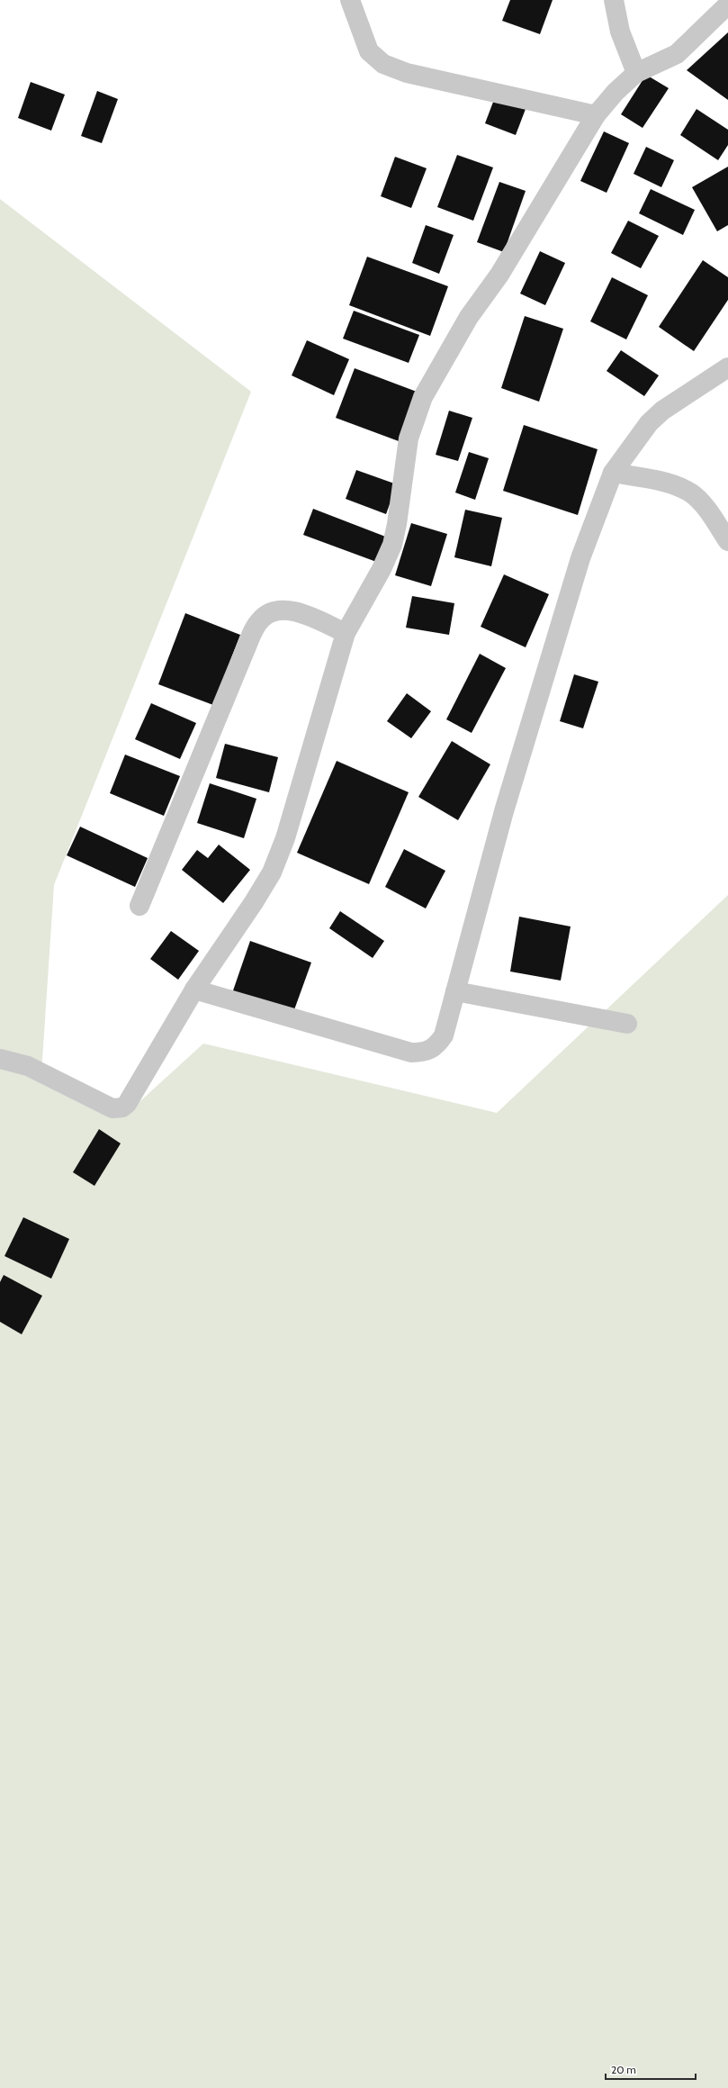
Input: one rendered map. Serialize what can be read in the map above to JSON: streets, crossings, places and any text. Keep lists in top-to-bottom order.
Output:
{
  "scale_bar": "20 m"
}
